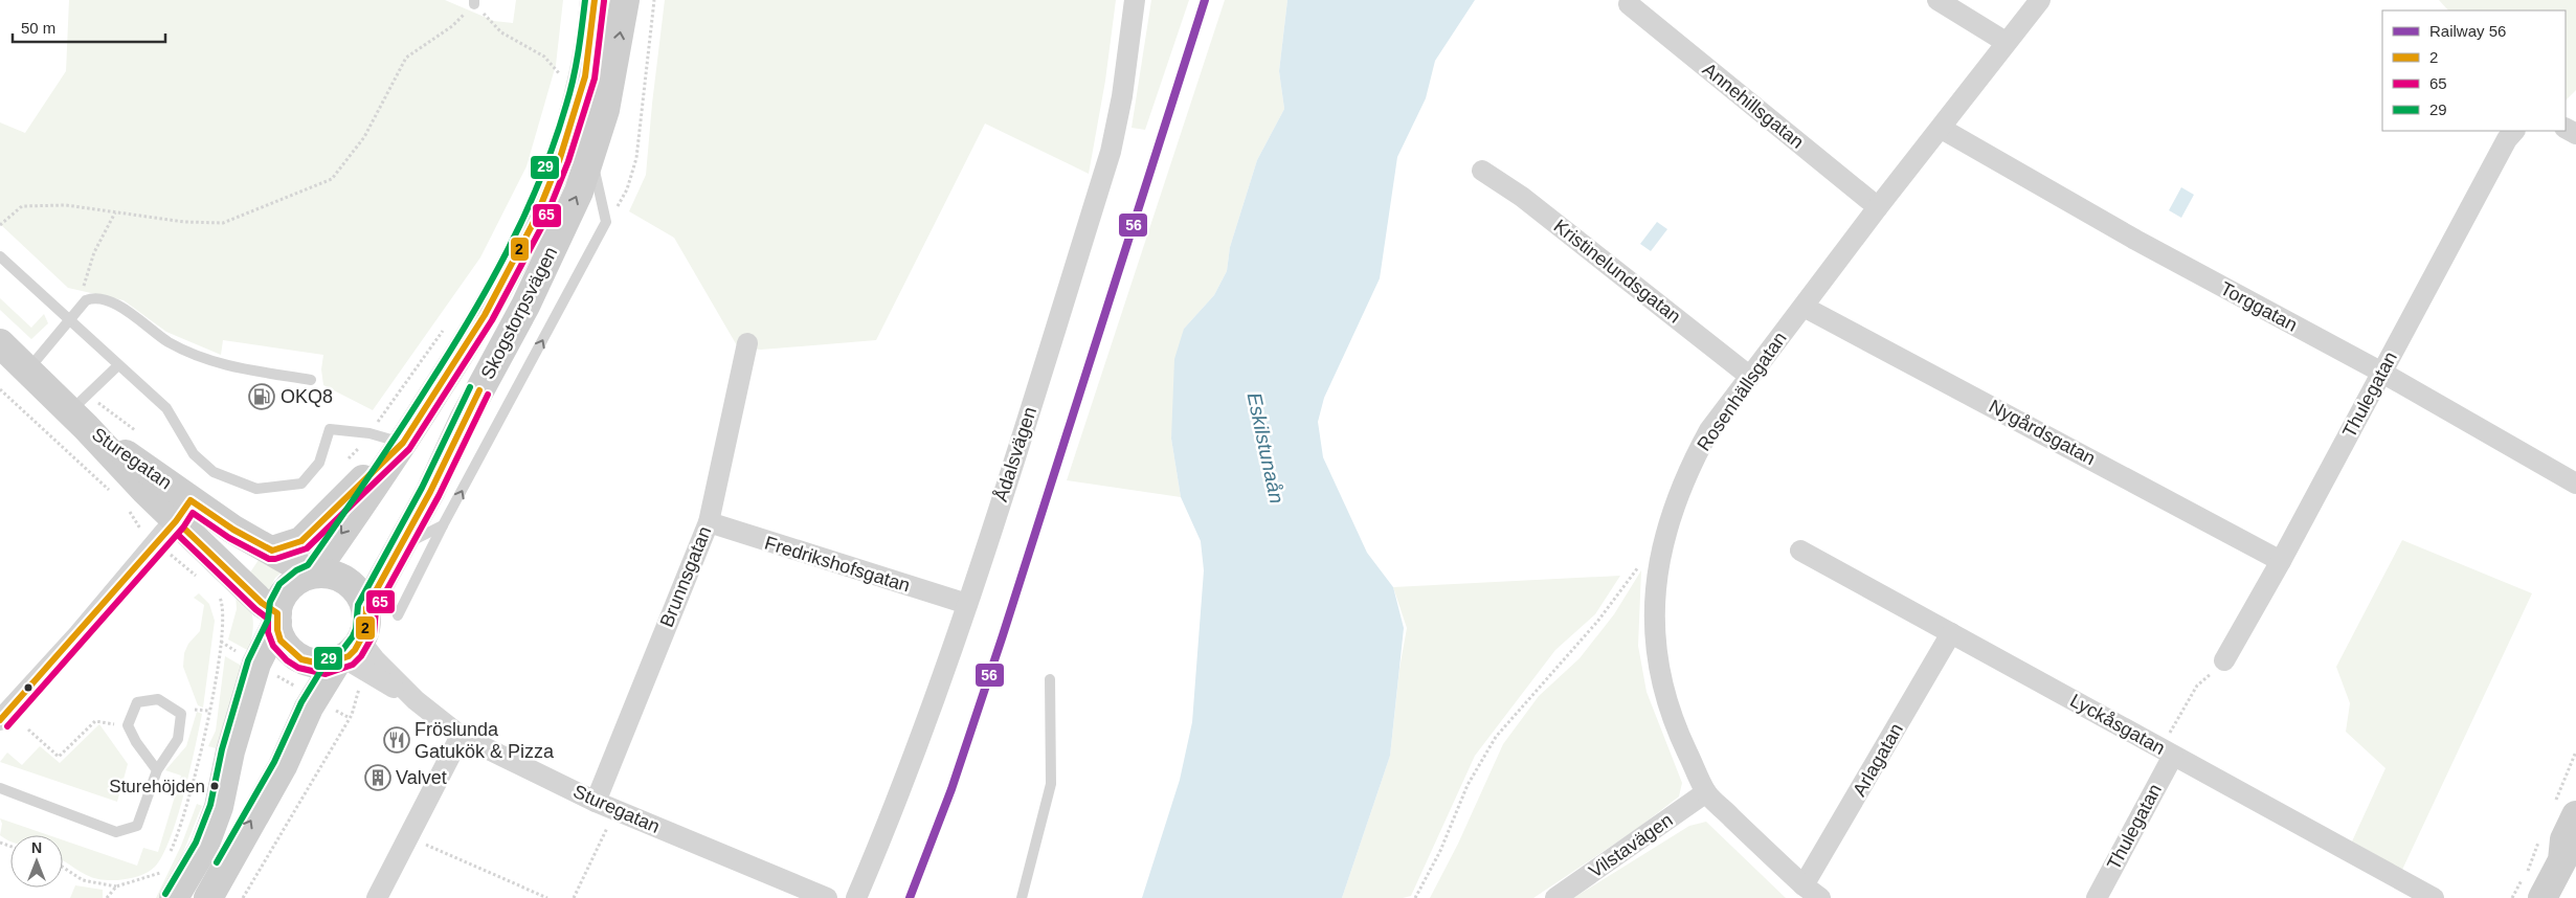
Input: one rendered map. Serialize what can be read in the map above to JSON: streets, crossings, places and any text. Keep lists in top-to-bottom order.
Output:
{
  "streets": {
    "main road": ["Skogstorpsvägen", "Sturegatan"],
    "street": [
      "Annehillsgatan",
      "Kristinelundsgatan",
      "Torggatan",
      "Rosenhällsgatan",
      "Thulegatan",
      "Nygårdsgatan",
      "Ådalsvägen",
      "Fredrikshofsgatan",
      "Brunnsgatan",
      "Lyckåsgatan",
      "Arlagatan",
      "Vilstavägen"
    ]
  },
  "crossings": [
    ["Annehillsgatan", "Rosenhällsgatan"],
    ["Kristinelundsgatan", "Rosenhällsgatan"],
    ["Torggatan", "Rosenhällsgatan"],
    ["Torggatan", "Thulegatan"],
    ["Skogstorpsvägen", "Sturegatan"],
    ["Rosenhällsgatan", "Nygårdsgatan"],
    ["Rosenhällsgatan", "Arlagatan"],
    ["Rosenhällsgatan", "Vilstavägen"],
    ["Thulegatan", "Nygårdsgatan"],
    ["Thulegatan", "Lyckåsgatan"],
    ["Ådalsvägen", "Fredrikshofsgatan"],
    ["Sturegatan", "Brunnsgatan"],
    ["Fredrikshofsgatan", "Brunnsgatan"],
    ["Lyckåsgatan", "Arlagatan"]
  ],
  "water": ["Eskilstunaån"],
  "places": {
    "fuel station": ["OKQ8"],
    "restaurant": ["Fröslunda Gatukök & Pizza"],
    "building": ["Valvet"],
    "other": ["Sturehöjden"]
  },
  "lines": [
    "rail line 56",
    "transit line 2",
    "transit line 29",
    "transit line 65"
  ],
  "legend": [
    "Railway 56",
    "2",
    "65",
    "29"
  ],
  "scale_bar": "50 m",
  "north": "top"
}
